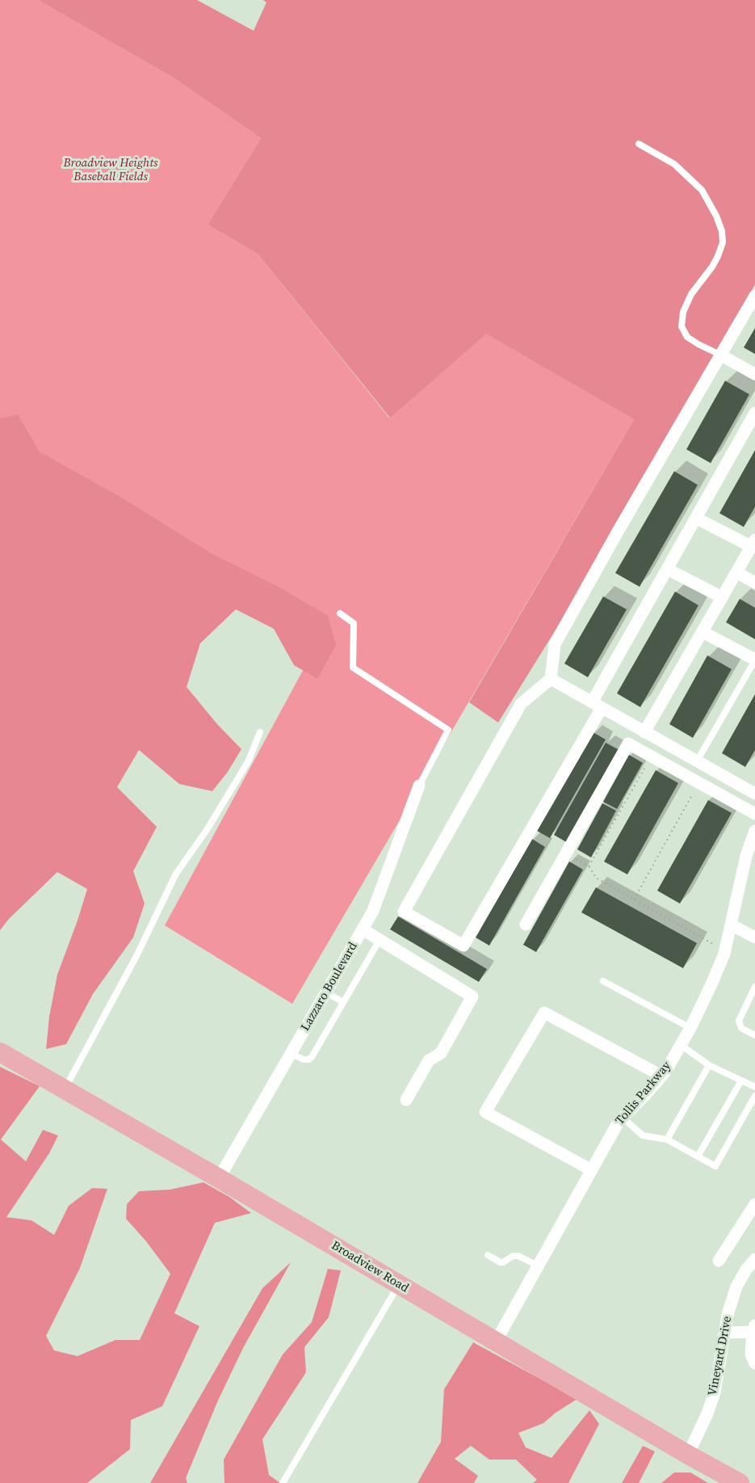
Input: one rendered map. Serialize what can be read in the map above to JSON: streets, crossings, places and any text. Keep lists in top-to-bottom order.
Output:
{
  "streets": {
    "main road": ["Broadview Road"],
    "street": ["Lazzaro Boulevard", "Tollis Parkway", "Vineyard Drive"]
  },
  "crossings": [
    ["Lazzaro Boulevard", "Broadview Road"],
    ["Tollis Parkway", "Broadview Road"],
    ["Broadview Road", "Vineyard Drive"]
  ],
  "parks": ["Broadview Heights Baseball Fields"]
}
